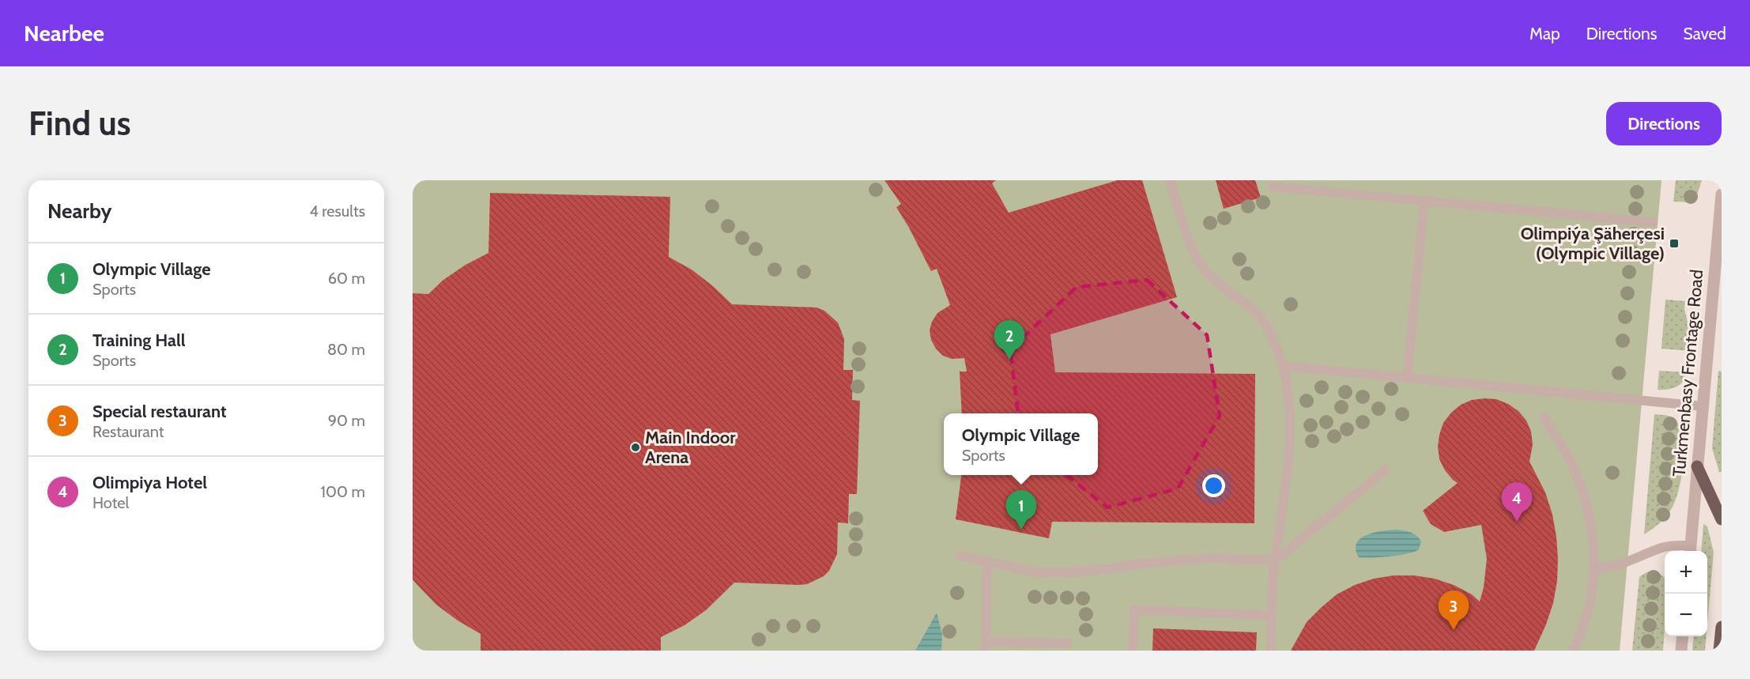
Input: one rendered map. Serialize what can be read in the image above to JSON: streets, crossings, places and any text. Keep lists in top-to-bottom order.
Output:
{
  "streets": {
    "street": ["Turkmenbasy Frontage Road"]
  },
  "places": {
    "transit": ["Olimpiýa Şäherçesi (Olympic Village)"],
    "other": ["Main Indoor Arena"]
  },
  "page": {
    "header": "Nearbee",
    "nav": ["Map", "Directions", "Saved"],
    "buttons": "Directions",
    "title": "Find us",
    "heading": ["Nearby", "4 results"],
    "list": [
      {
        "mark": "1",
        "name": "Olympic Village",
        "note": "Sports",
        "value": "60 m"
      },
      {
        "mark": "2",
        "name": "Training Hall",
        "note": "Sports",
        "value": "80 m"
      },
      {
        "mark": "3",
        "name": "Special restaurant",
        "note": "Restaurant",
        "value": "90 m"
      },
      {
        "mark": "4",
        "name": "Olimpiya Hotel",
        "note": "Hotel",
        "value": "100 m"
      }
    ],
    "pins": [
      "2",
      "4",
      "1",
      "3"
    ],
    "popup": ["Olympic Village", "Sports"],
    "map_buttons": ["+", "−"]
  }
}
